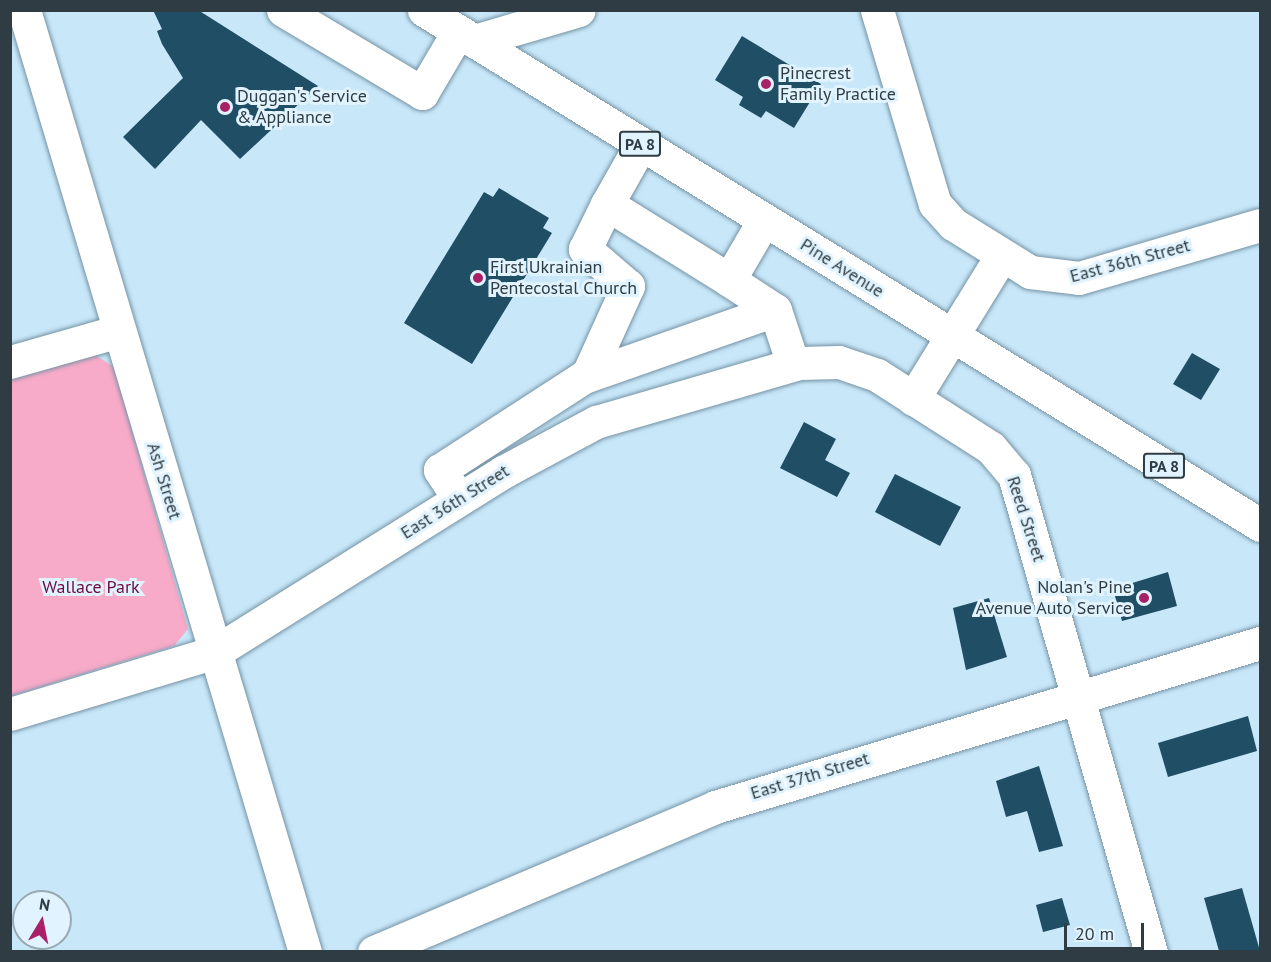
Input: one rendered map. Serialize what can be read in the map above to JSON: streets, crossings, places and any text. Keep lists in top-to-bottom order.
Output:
{
  "streets": {
    "street": [
      "PA 8",
      "East 36th Street",
      "Pine Avenue",
      "Ash Street",
      "Reed Street",
      "East 37th Street"
    ]
  },
  "crossings": [
    ["East 36th Street", "Ash Street"],
    ["East 36th Street", "Reed Street"],
    ["Reed Street", "East 37th Street"]
  ],
  "parks": ["Wallace Park"],
  "places": [
    "Pinecrest Family Practice",
    "Duggan's Service & Appliance",
    "First Ukrainian Pentecostal Church",
    "Nolan's Pine Avenue Auto Service"
  ],
  "scale_bar": "20 m",
  "north": "top"
}
